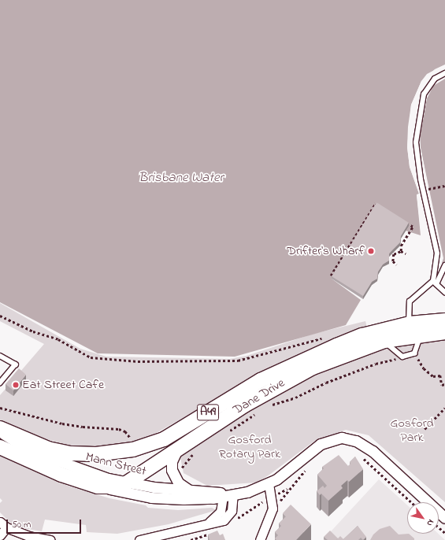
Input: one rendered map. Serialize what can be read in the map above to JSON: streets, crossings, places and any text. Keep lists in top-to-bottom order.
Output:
{
  "streets": {
    "highway": ["Dane Drive", "A49"],
    "street": ["Mann Street"]
  },
  "crossings": [
    ["Dane Drive", "Mann Street"]
  ],
  "water": ["Brisbane Water"],
  "parks": ["Gosford Park", "Gosford Rotary Park"],
  "places": ["Drifter's Wharf", "Eat Street Cafe"],
  "scale_bar": "50 m",
  "north": "bottom right"
}
